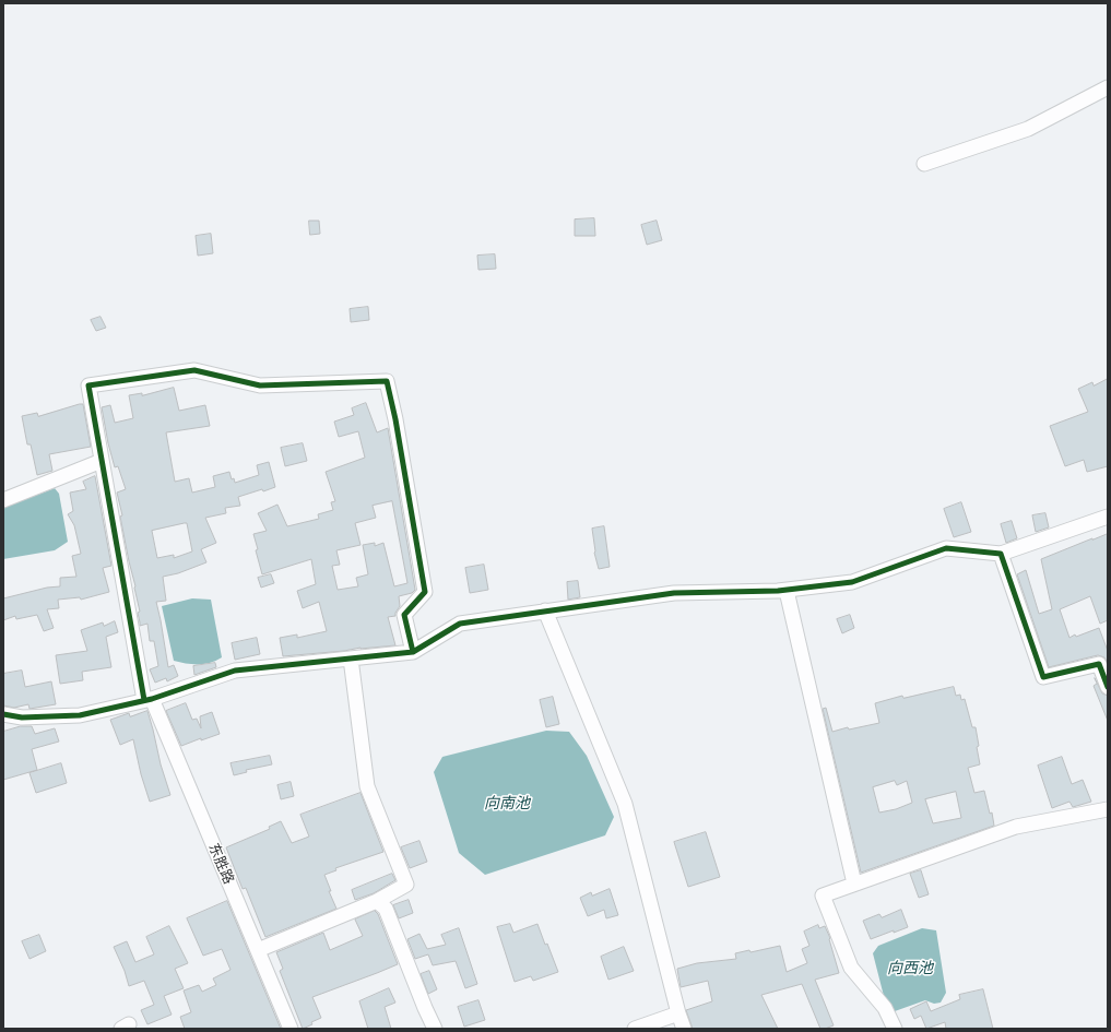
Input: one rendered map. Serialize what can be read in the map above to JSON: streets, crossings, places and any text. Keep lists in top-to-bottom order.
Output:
{
  "streets": {
    "street": ["东胜路"]
  },
  "water": ["向南池", "向西池"]
}
